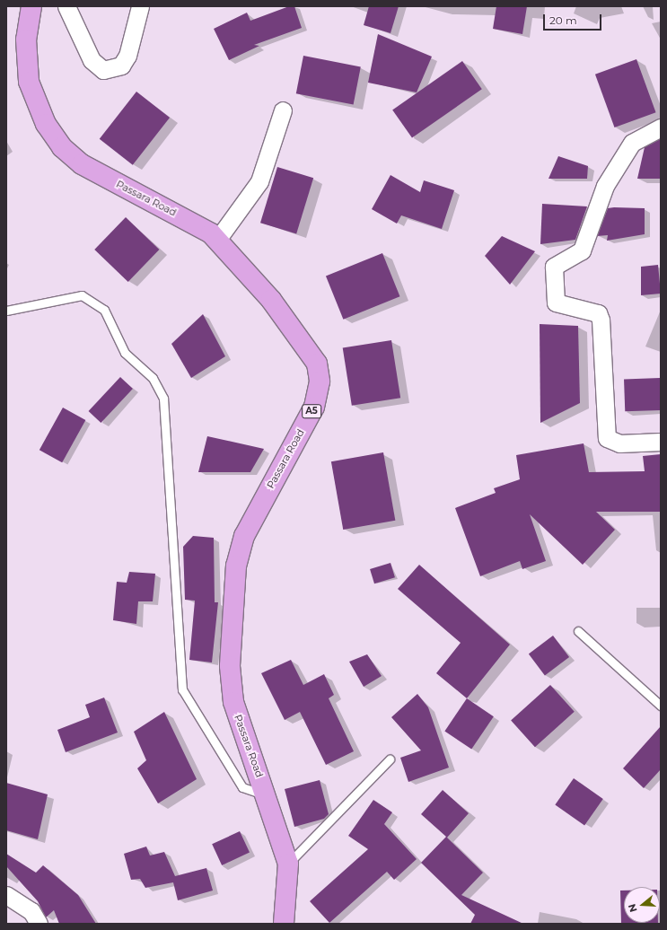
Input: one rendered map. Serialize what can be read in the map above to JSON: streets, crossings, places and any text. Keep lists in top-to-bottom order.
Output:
{
  "streets": {
    "highway": ["Passara Road", "A5"]
  },
  "scale_bar": "20 m",
  "north": "left"
}
